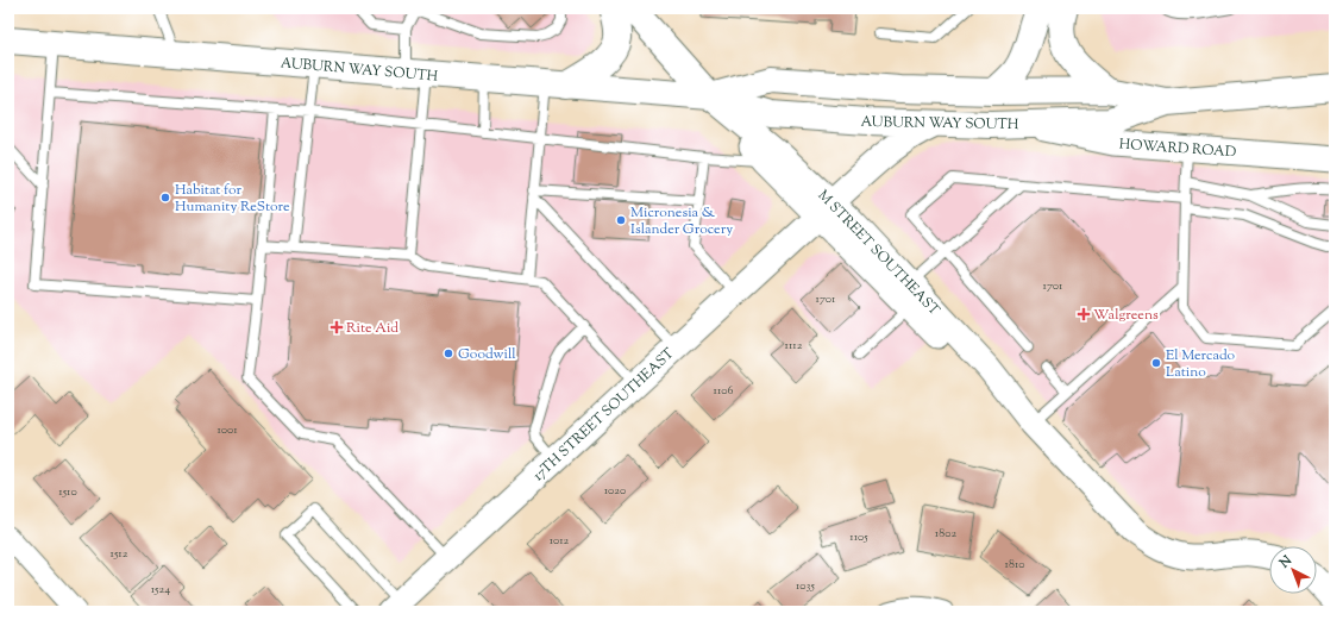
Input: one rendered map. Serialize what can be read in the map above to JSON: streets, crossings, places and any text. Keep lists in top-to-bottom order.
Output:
{
  "streets": {
    "main road": ["AUBURN WAY SOUTH", "M STREET SOUTHEAST"],
    "street": ["HOWARD ROAD", "17TH STREET SOUTHEAST"]
  },
  "crossings": [
    ["AUBURN WAY SOUTH", "HOWARD ROAD"],
    ["AUBURN WAY SOUTH", "M STREET SOUTHEAST"],
    ["M STREET SOUTHEAST", "17TH STREET SOUTHEAST"]
  ],
  "places": {
    "other": [
      "Habitat for Humanity ReStore",
      "Micronesia & Islander Grocery",
      "Goodwill",
      "El Mercado Latino"
    ],
    "health": ["Walgreens", "Rite Aid"]
  },
  "house_numbers": [
    "1701",
    "1701",
    "1112",
    "1106",
    "1001",
    "1020",
    "1510",
    "1802",
    "1105",
    "1012",
    "1512",
    "1810",
    "1035",
    "1524"
  ],
  "north": "top left"
}
